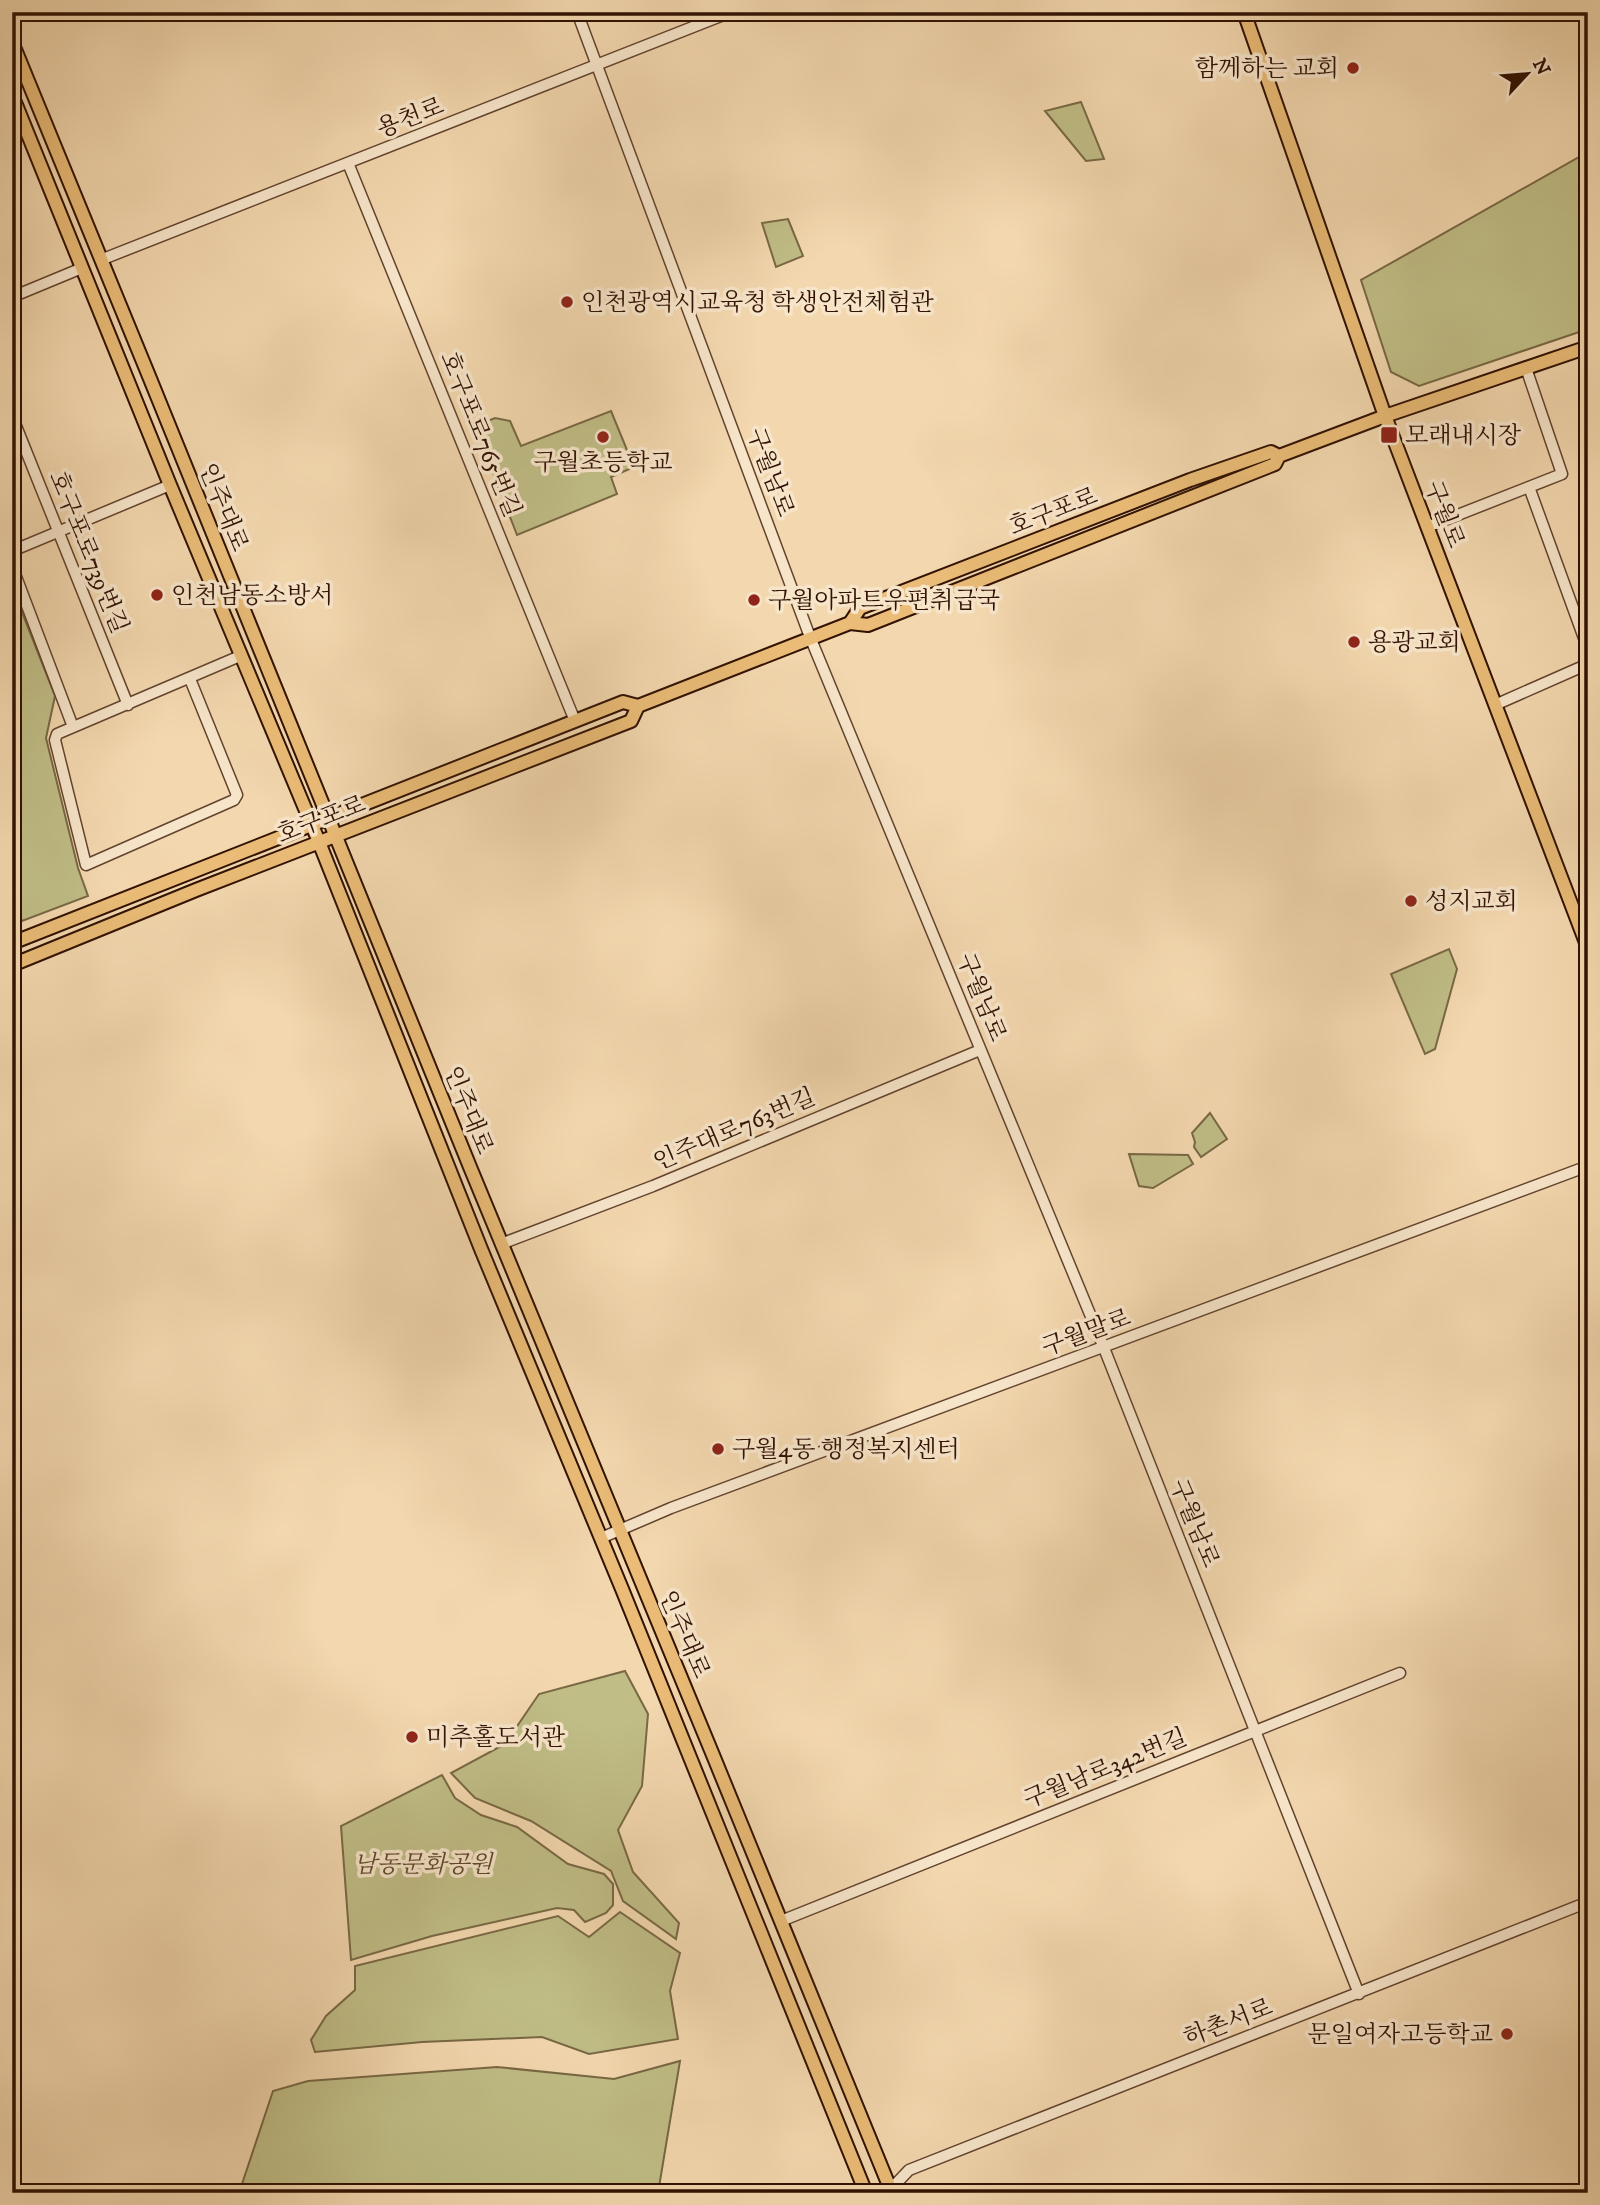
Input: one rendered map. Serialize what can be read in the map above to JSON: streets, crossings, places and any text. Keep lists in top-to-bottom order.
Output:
{
  "streets": {
    "main road": ["인주대로", "호구포로", "구월로"],
    "street": [
      "용천로",
      "호구포로765번길",
      "구월남로",
      "호구포로739번길",
      "인주대로763번길",
      "구월말로",
      "구월남로342번길",
      "하촌서로"
    ]
  },
  "crossings": [
    ["용천로", "호구포로765번길"],
    ["용천로", "구월남로"],
    ["용천로", "인주대로"],
    ["호구포로765번길", "호구포로"],
    ["구월남로", "호구포로"],
    ["구월남로", "인주대로763번길"],
    ["구월남로", "구월말로"],
    ["구월남로", "구월남로342번길"],
    ["구월남로", "하촌서로"],
    ["인주대로", "호구포로"],
    ["인주대로", "인주대로763번길"],
    ["인주대로", "구월말로"],
    ["인주대로", "구월남로342번길"],
    ["인주대로", "하촌서로"],
    ["호구포로", "구월로"]
  ],
  "parks": ["남동문화공원"],
  "places": {
    "other": [
      "함께하는 교회",
      "인천광역시교육청 학생안전체험관",
      "구월초등학교",
      "인천남동소방서",
      "구월아파트우편취급국",
      "용광교회",
      "성지교회",
      "구월4동 행정복지센터",
      "미추홀도서관",
      "문일여자고등학교"
    ],
    "transit": ["모래내시장"]
  },
  "north": "top right"
}
